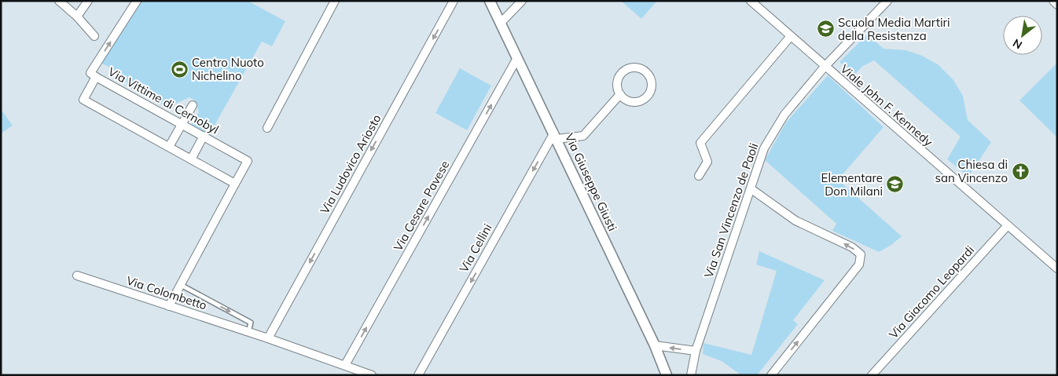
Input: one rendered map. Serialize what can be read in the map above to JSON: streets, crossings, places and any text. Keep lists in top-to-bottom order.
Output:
{
  "streets": {
    "street": [
      "Via Vittime di Cernobyl",
      "Viale John F. Kennedy",
      "Via Ludovico Ariosto",
      "Via Giuseppe Giusti",
      "Via Cesare Pavese",
      "Via San Vincenzo de Paoli",
      "Via Cellini",
      "Via Giacomo Leopardi",
      "Via Colombetto"
    ]
  },
  "crossings": [
    ["Via Vittime di Cernobyl", "Via Colombetto"],
    ["Viale John F. Kennedy", "Via San Vincenzo de Paoli"],
    ["Viale John F. Kennedy", "Via Giacomo Leopardi"],
    ["Via Ludovico Ariosto", "Via Colombetto"],
    ["Via Giuseppe Giusti", "Via Cesare Pavese"],
    ["Via Giuseppe Giusti", "Via Cellini"],
    ["Via Cesare Pavese", "Via Colombetto"]
  ],
  "one_way": ["Via Ludovico Ariosto", "Via Cesare Pavese", "Via Cellini"],
  "places": {
    "school or university": ["Scuola Media Martiri della Resistenza", "Elementare Don Milani"],
    "sports": ["Centro Nuoto Nichelino"],
    "church": ["Chiesa di san Vincenzo"]
  },
  "north": "bottom left"
}
